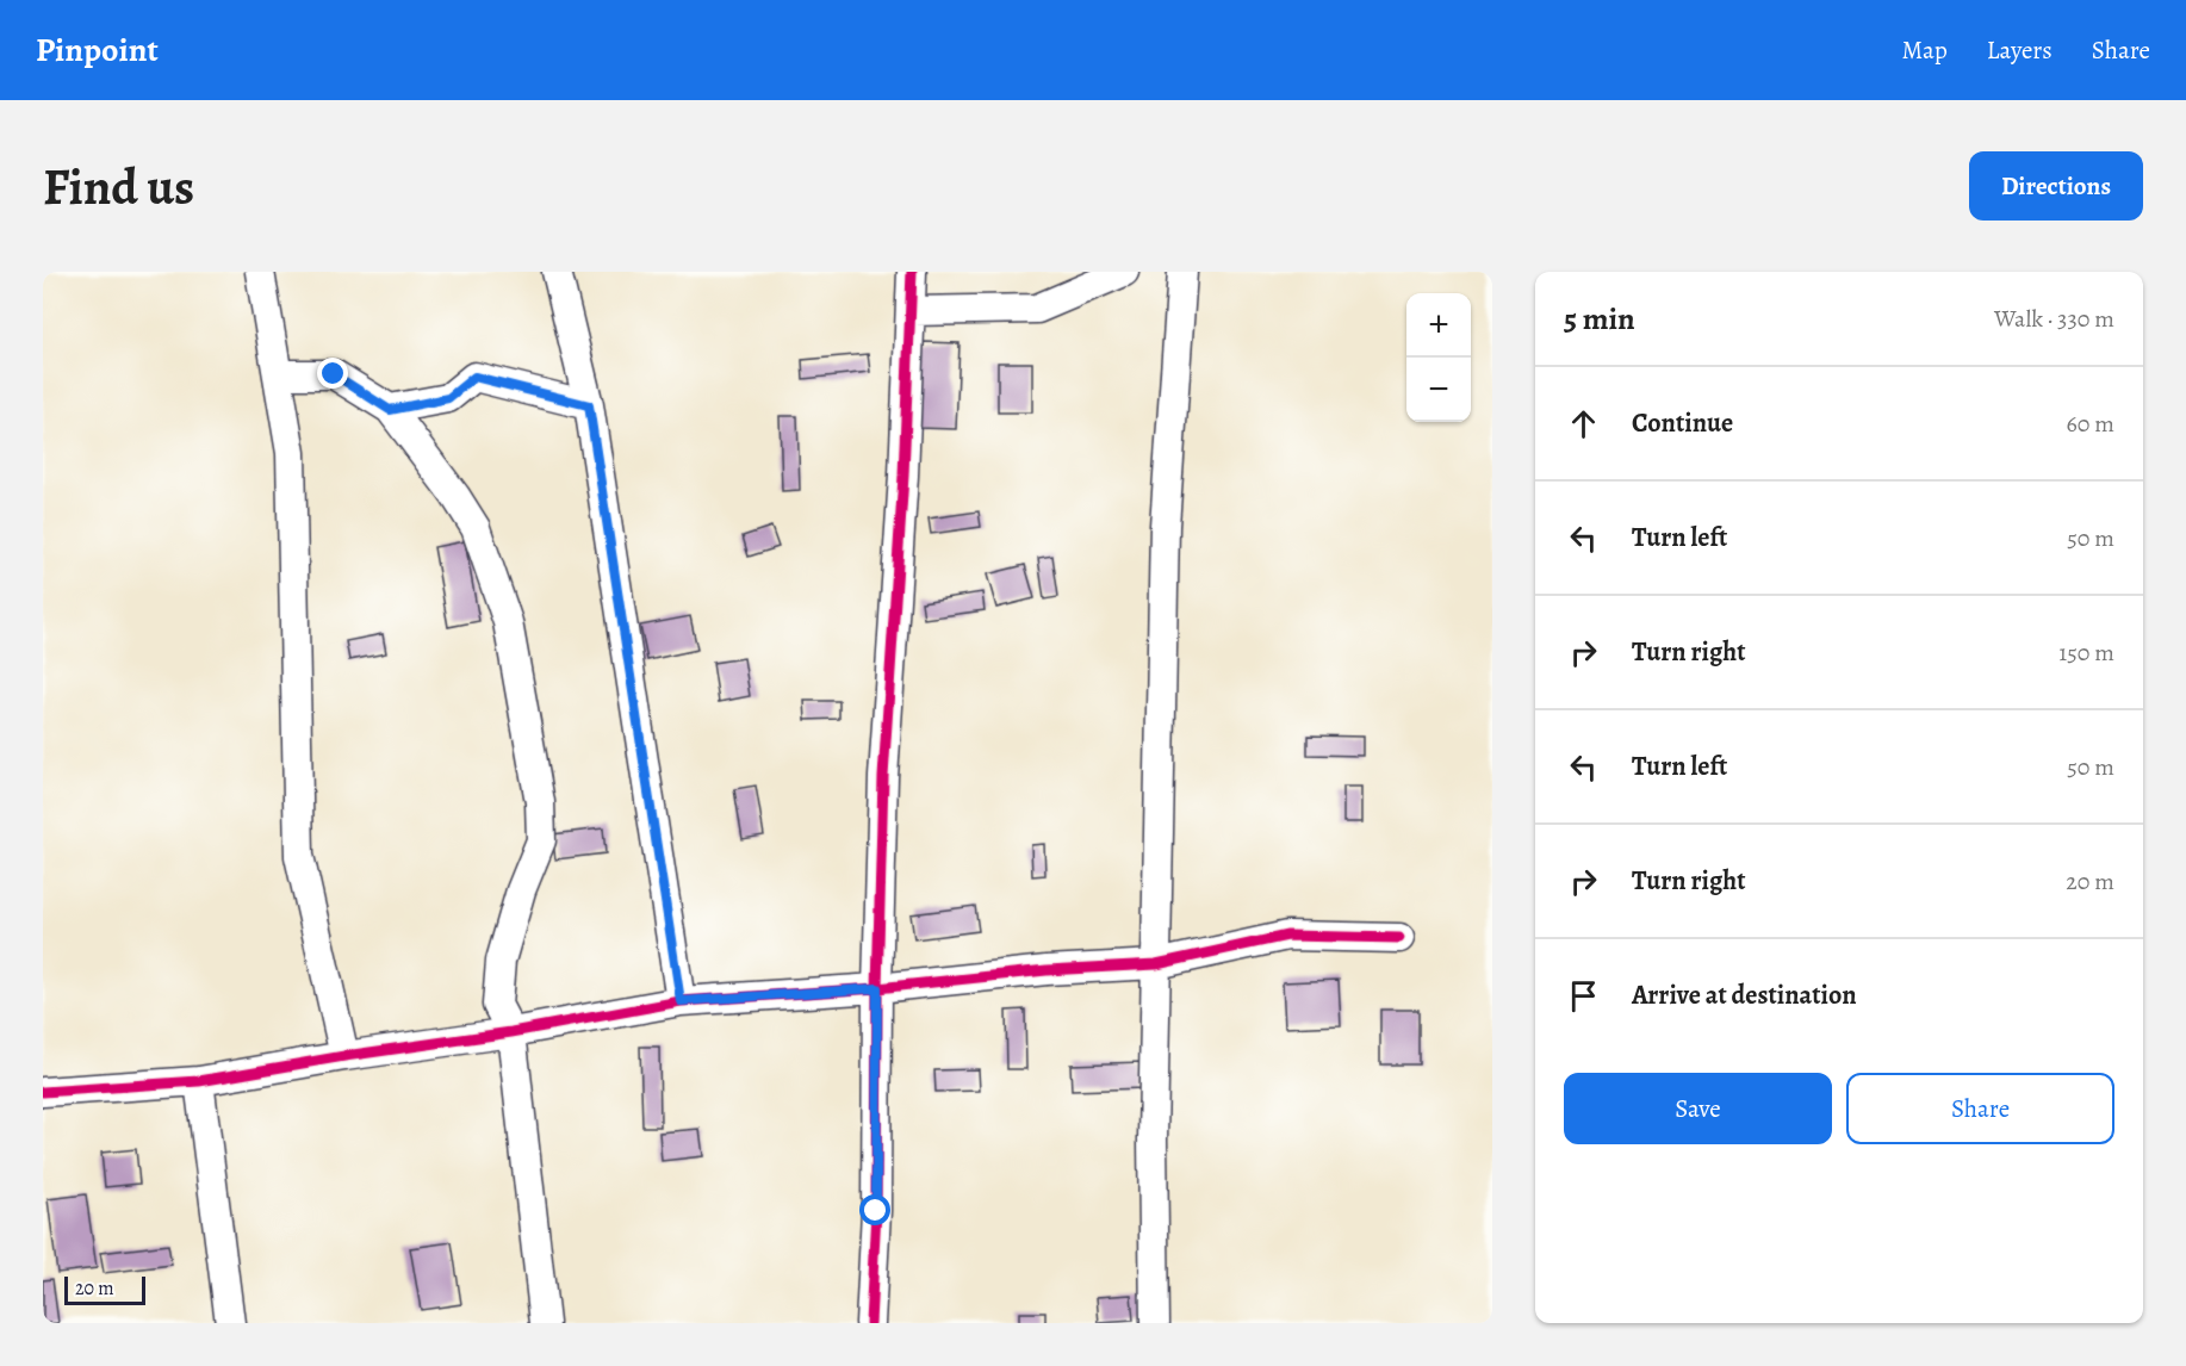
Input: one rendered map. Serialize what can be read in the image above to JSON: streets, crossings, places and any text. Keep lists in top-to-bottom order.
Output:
{
  "scale_bar": "20 m",
  "page": {
    "header": "Pinpoint",
    "nav": ["Map", "Layers", "Share"],
    "buttons": [
      "Directions",
      ["Save", "Share"]
    ],
    "title": "Find us",
    "heading": ["5 min", "Walk · 330 m"],
    "map_buttons": ["+", "−"],
    "list": [
      ["Continue", "60 m"],
      ["Turn left", "50 m"],
      ["Turn right", "150 m"],
      ["Turn left", "50 m"],
      ["Turn right", "20 m"],
      "Arrive at destination"
    ],
    "scale": "20 m"
  }
}
